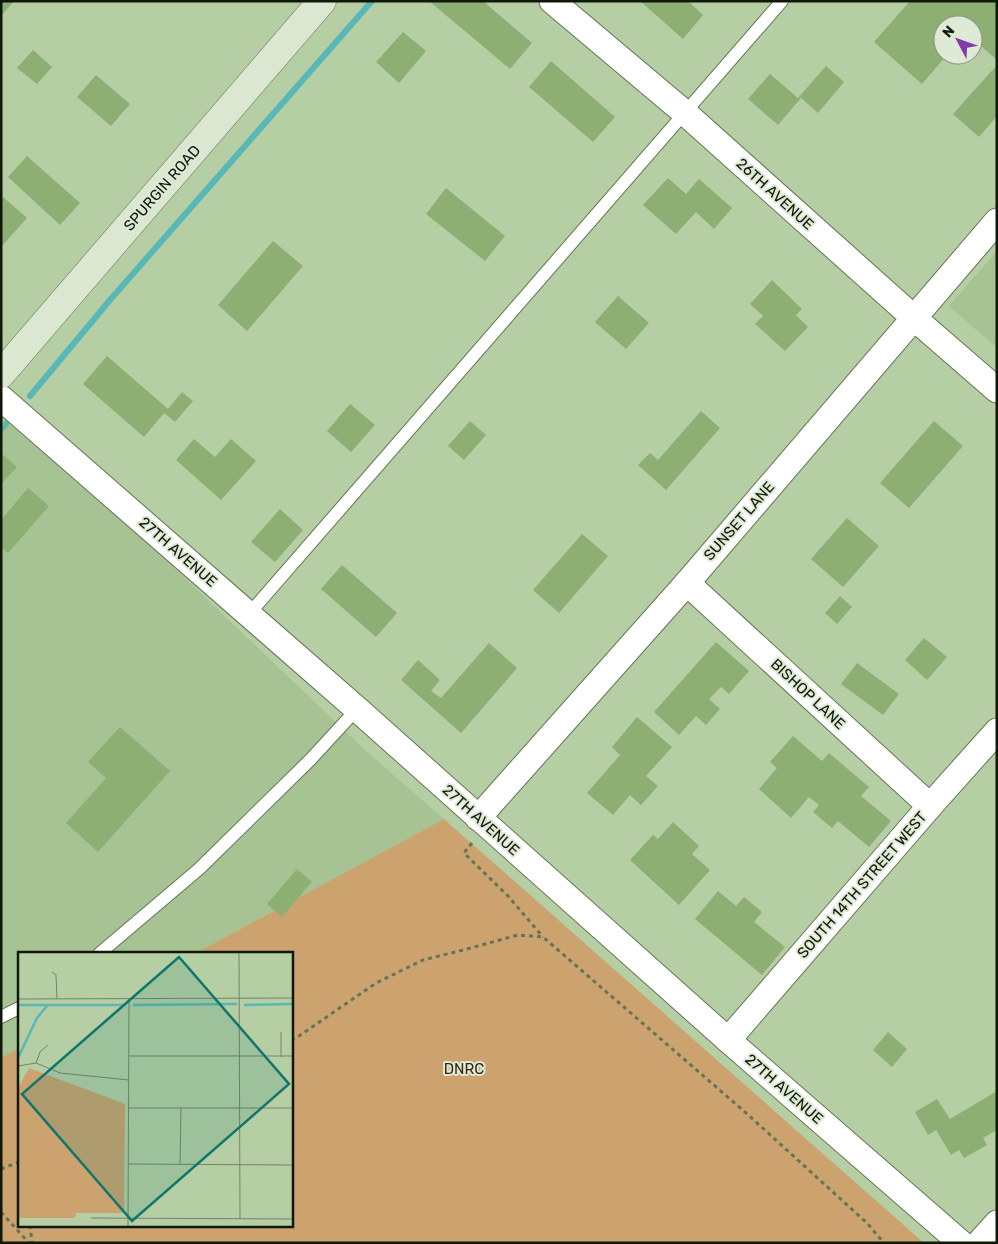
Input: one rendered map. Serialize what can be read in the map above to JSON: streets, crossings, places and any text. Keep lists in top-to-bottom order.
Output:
{
  "streets": {
    "street": [
      "SPURGIN ROAD",
      "26TH AVENUE",
      "SUNSET LANE",
      "27TH AVENUE",
      "BISHOP LANE",
      "SOUTH 14TH STREET WEST"
    ]
  },
  "crossings": [
    ["26TH AVENUE", "SUNSET LANE"],
    ["SUNSET LANE", "27TH AVENUE"],
    ["SUNSET LANE", "BISHOP LANE"],
    ["27TH AVENUE", "SOUTH 14TH STREET WEST"],
    ["BISHOP LANE", "SOUTH 14TH STREET WEST"]
  ],
  "parks": ["DNRC"],
  "north": "top left"
}
